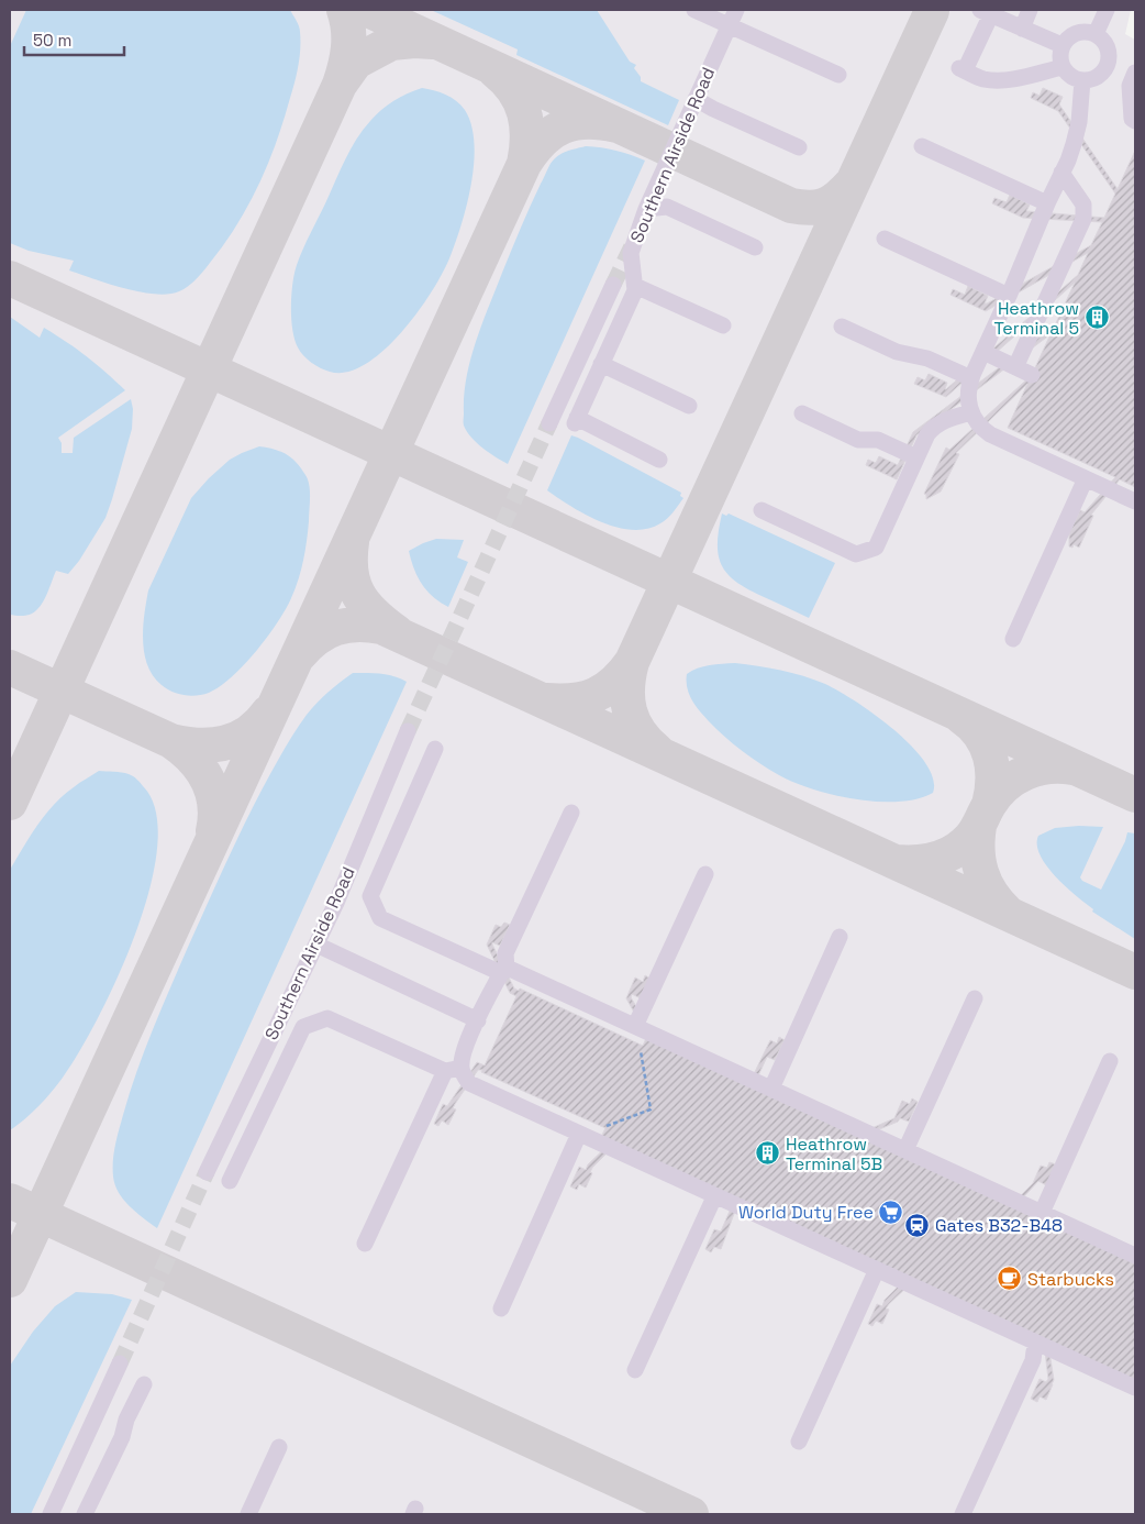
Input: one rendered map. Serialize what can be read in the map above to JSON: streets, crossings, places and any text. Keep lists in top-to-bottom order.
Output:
{
  "streets": {
    "street": ["Southern Airside Road"]
  },
  "places": {
    "building": ["Heathrow Terminal 5", "Heathrow Terminal 5B"],
    "supermarket": ["World Duty Free"],
    "station": ["Gates B32-B48"],
    "cafe": ["Starbucks"]
  },
  "scale_bar": "50 m"
}
